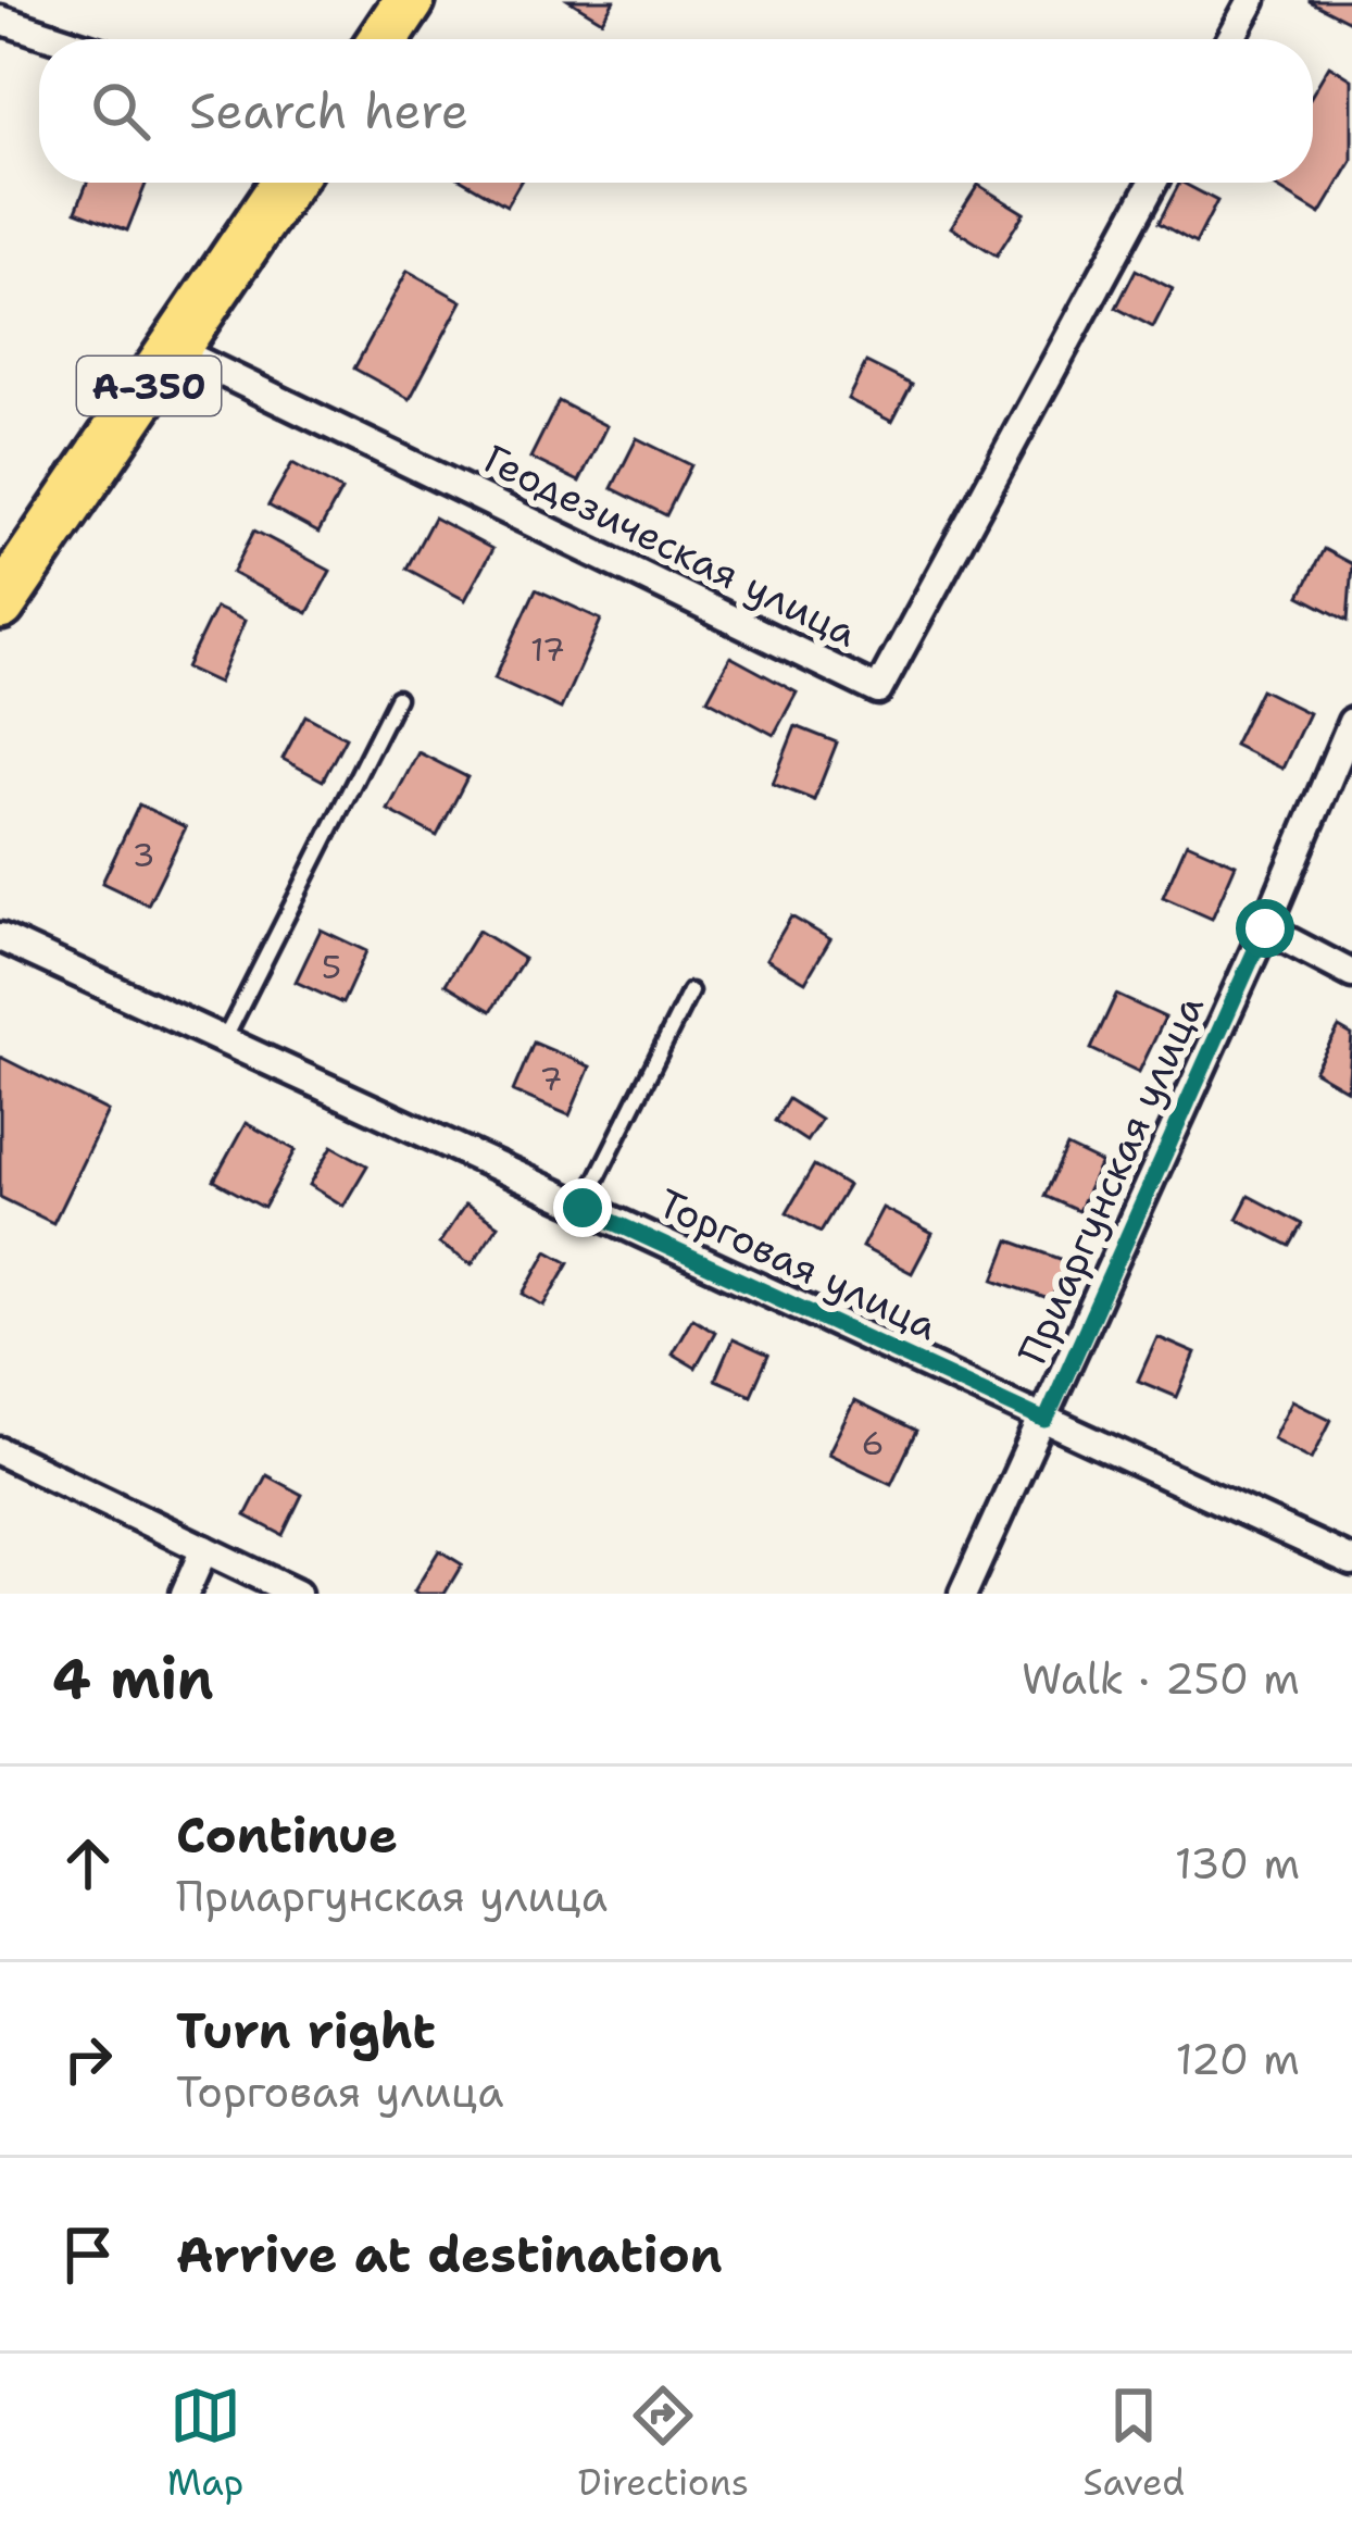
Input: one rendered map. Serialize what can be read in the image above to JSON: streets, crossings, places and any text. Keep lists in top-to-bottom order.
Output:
{
  "streets": {
    "highway": ["А-350"],
    "street": ["Геодезическая улица", "Приаргунская улица", "Торговая улица"]
  },
  "crossings": [
    ["А-350", "Геодезическая улица"],
    ["Приаргунская улица", "Торговая улица"]
  ],
  "house_numbers": [
    "17",
    "3",
    "5",
    "7",
    "6"
  ],
  "page": {
    "search": "Search here",
    "heading": ["4 min", "Walk · 250 m"],
    "list": [
      ["Continue", "Приаргунская улица", "130 m"],
      ["Turn right", "Торговая улица", "120 m"],
      "Arrive at destination"
    ],
    "nav": ["Map", "Directions", "Saved"]
  }
}
